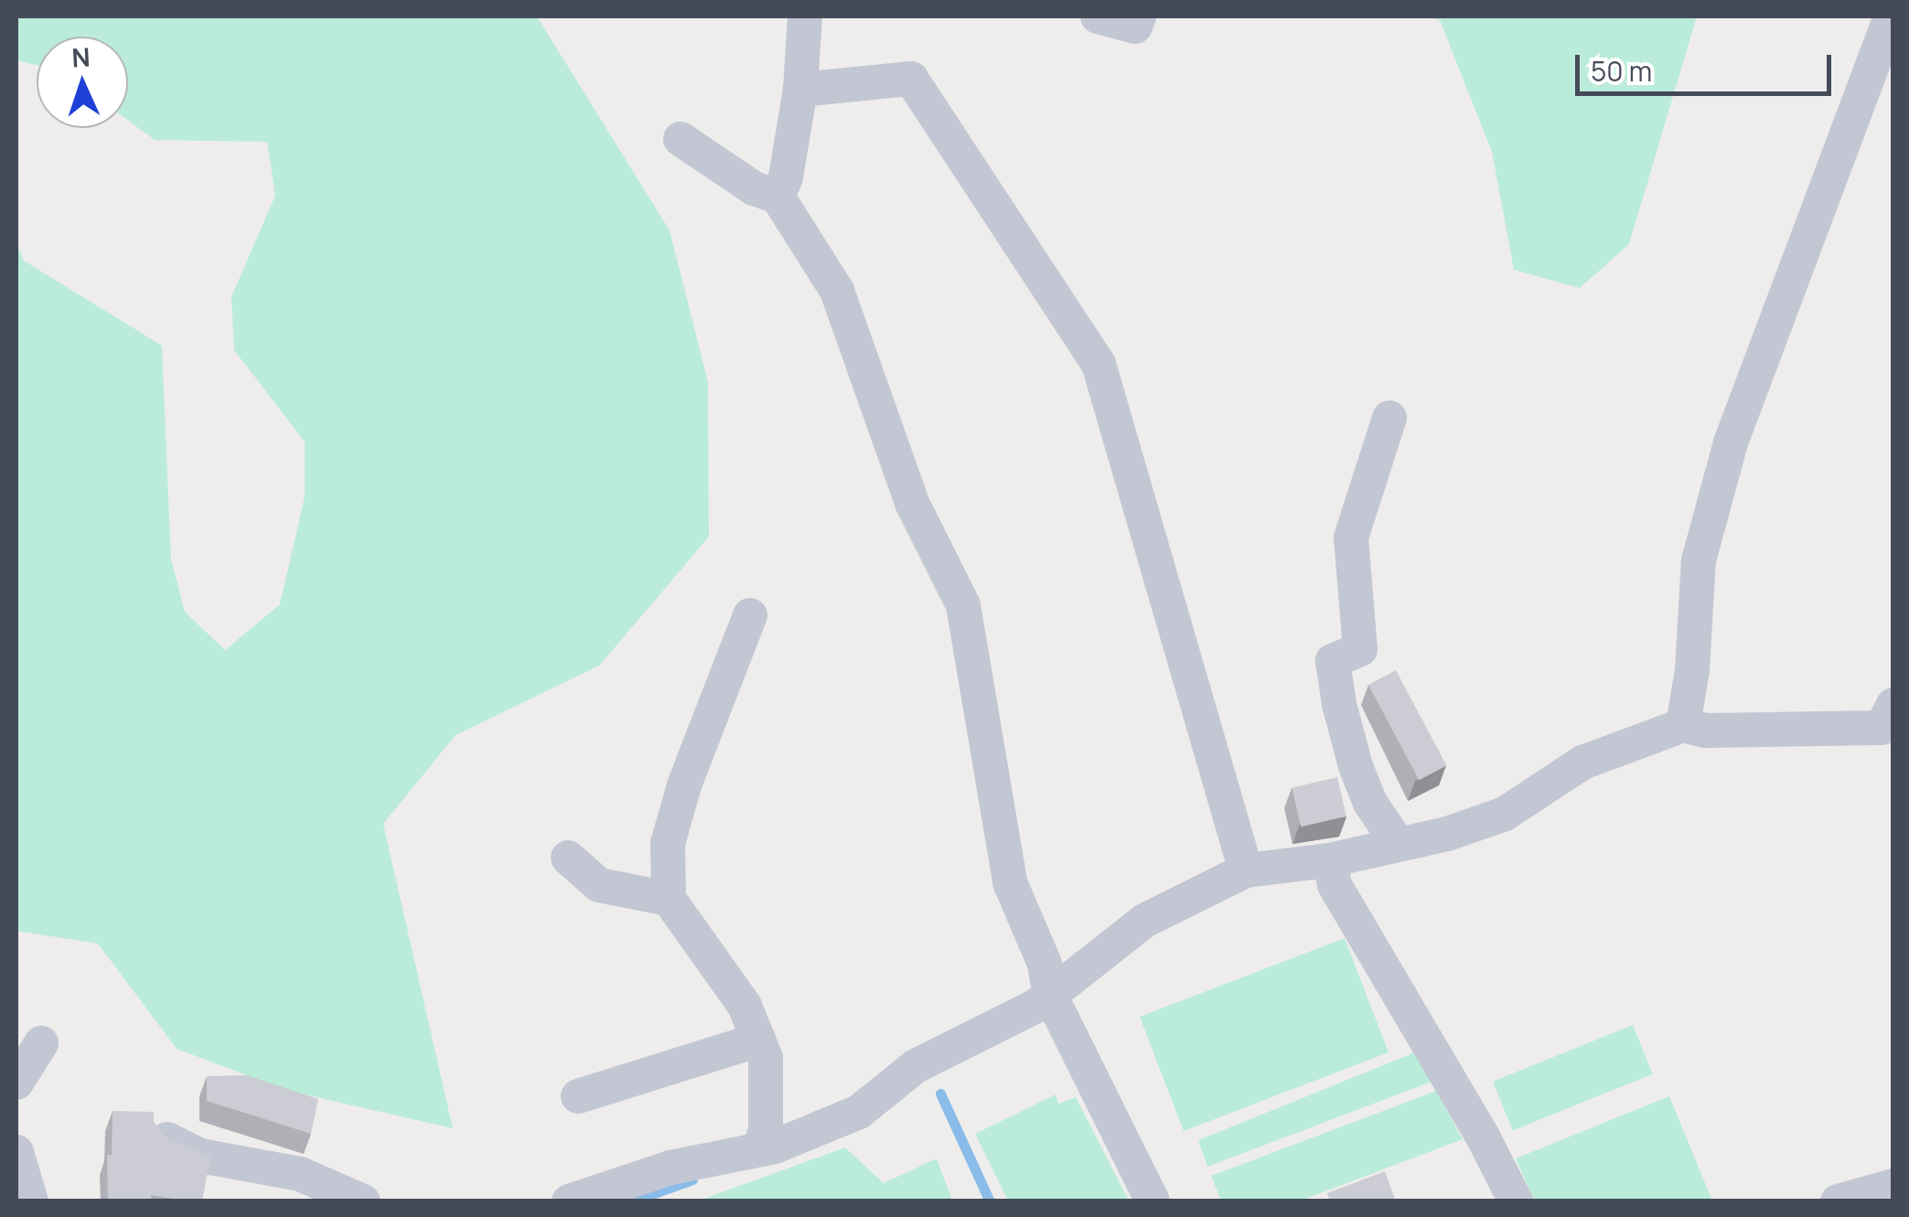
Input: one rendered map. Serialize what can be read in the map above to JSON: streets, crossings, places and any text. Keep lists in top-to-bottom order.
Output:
{
  "scale_bar": "50 m",
  "north": "top"
}
